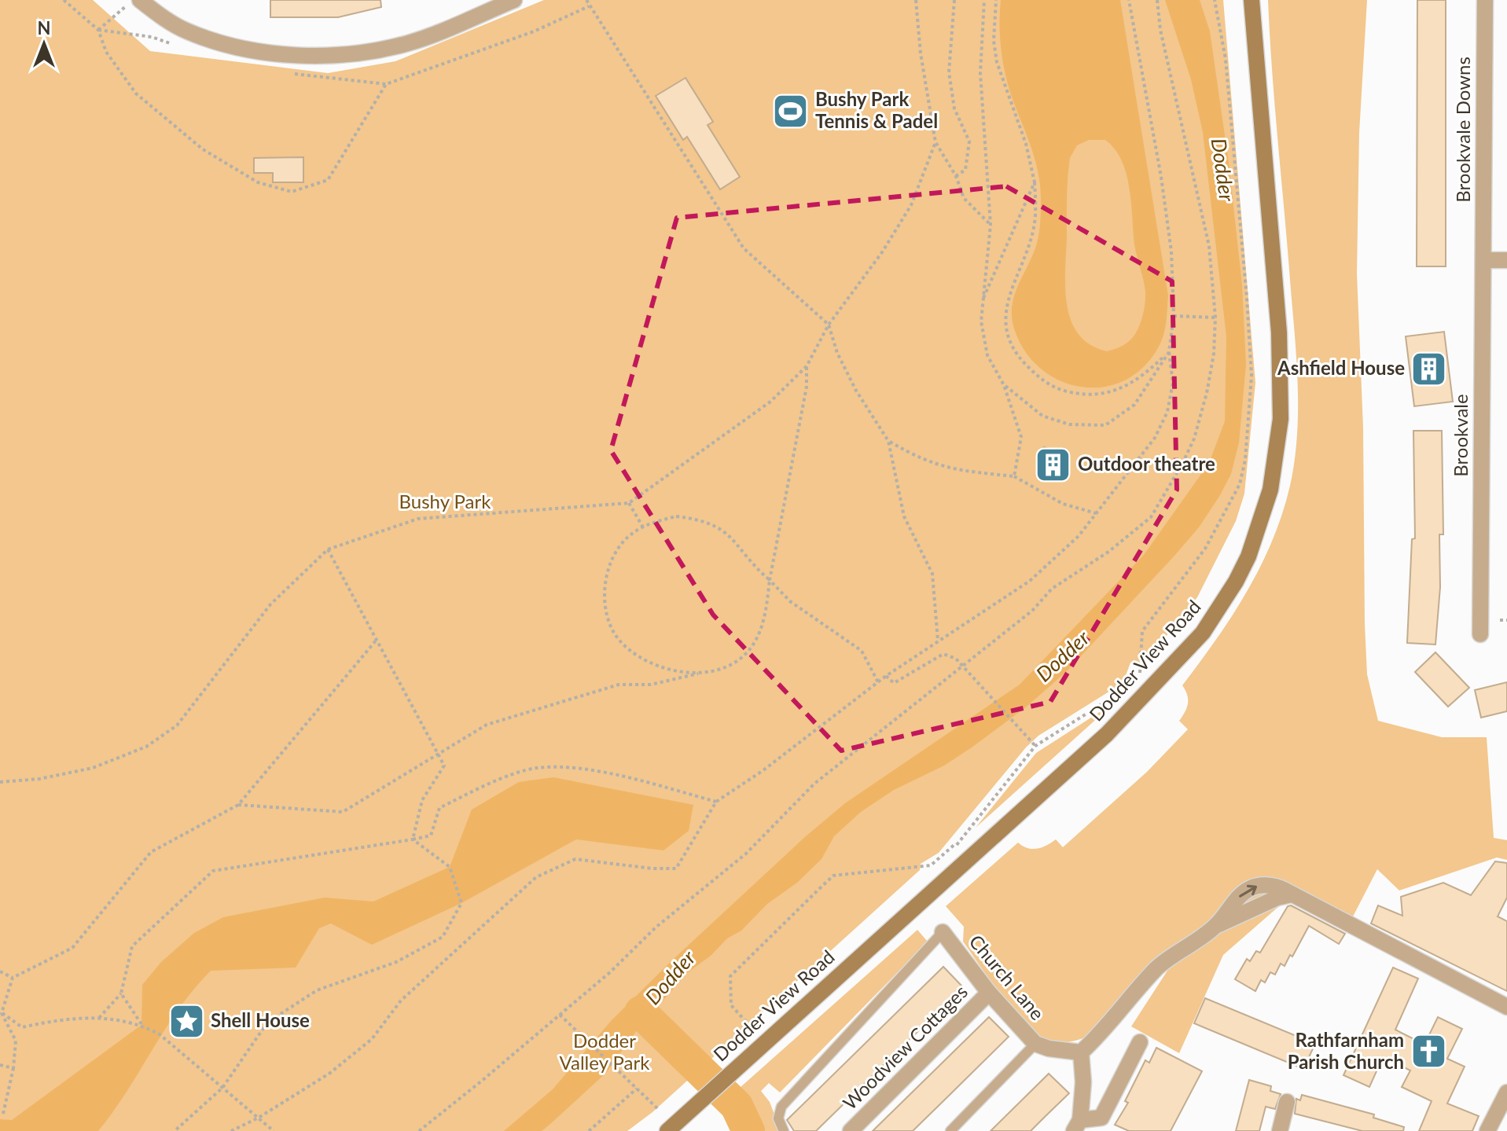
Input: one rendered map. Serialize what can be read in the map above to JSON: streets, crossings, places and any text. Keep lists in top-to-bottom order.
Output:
{
  "streets": {
    "main road": ["Dodder View Road"],
    "street": [
      "Brookvale Downs",
      "Brookvale",
      "Church Lane",
      "Woodview Cottages"
    ]
  },
  "crossings": [
    ["Brookvale Downs", "Brookvale"],
    ["Church Lane", "Woodview Cottages"]
  ],
  "water": ["Dodder"],
  "parks": ["Bushy Park", "Dodder Valley Park"],
  "places": {
    "sports": ["Bushy Park Tennis & Padel"],
    "building": ["Ashfield House", "Outdoor theatre"],
    "place": ["Shell House"],
    "church": ["Rathfarnham Parish Church"]
  },
  "north": "top"
}
